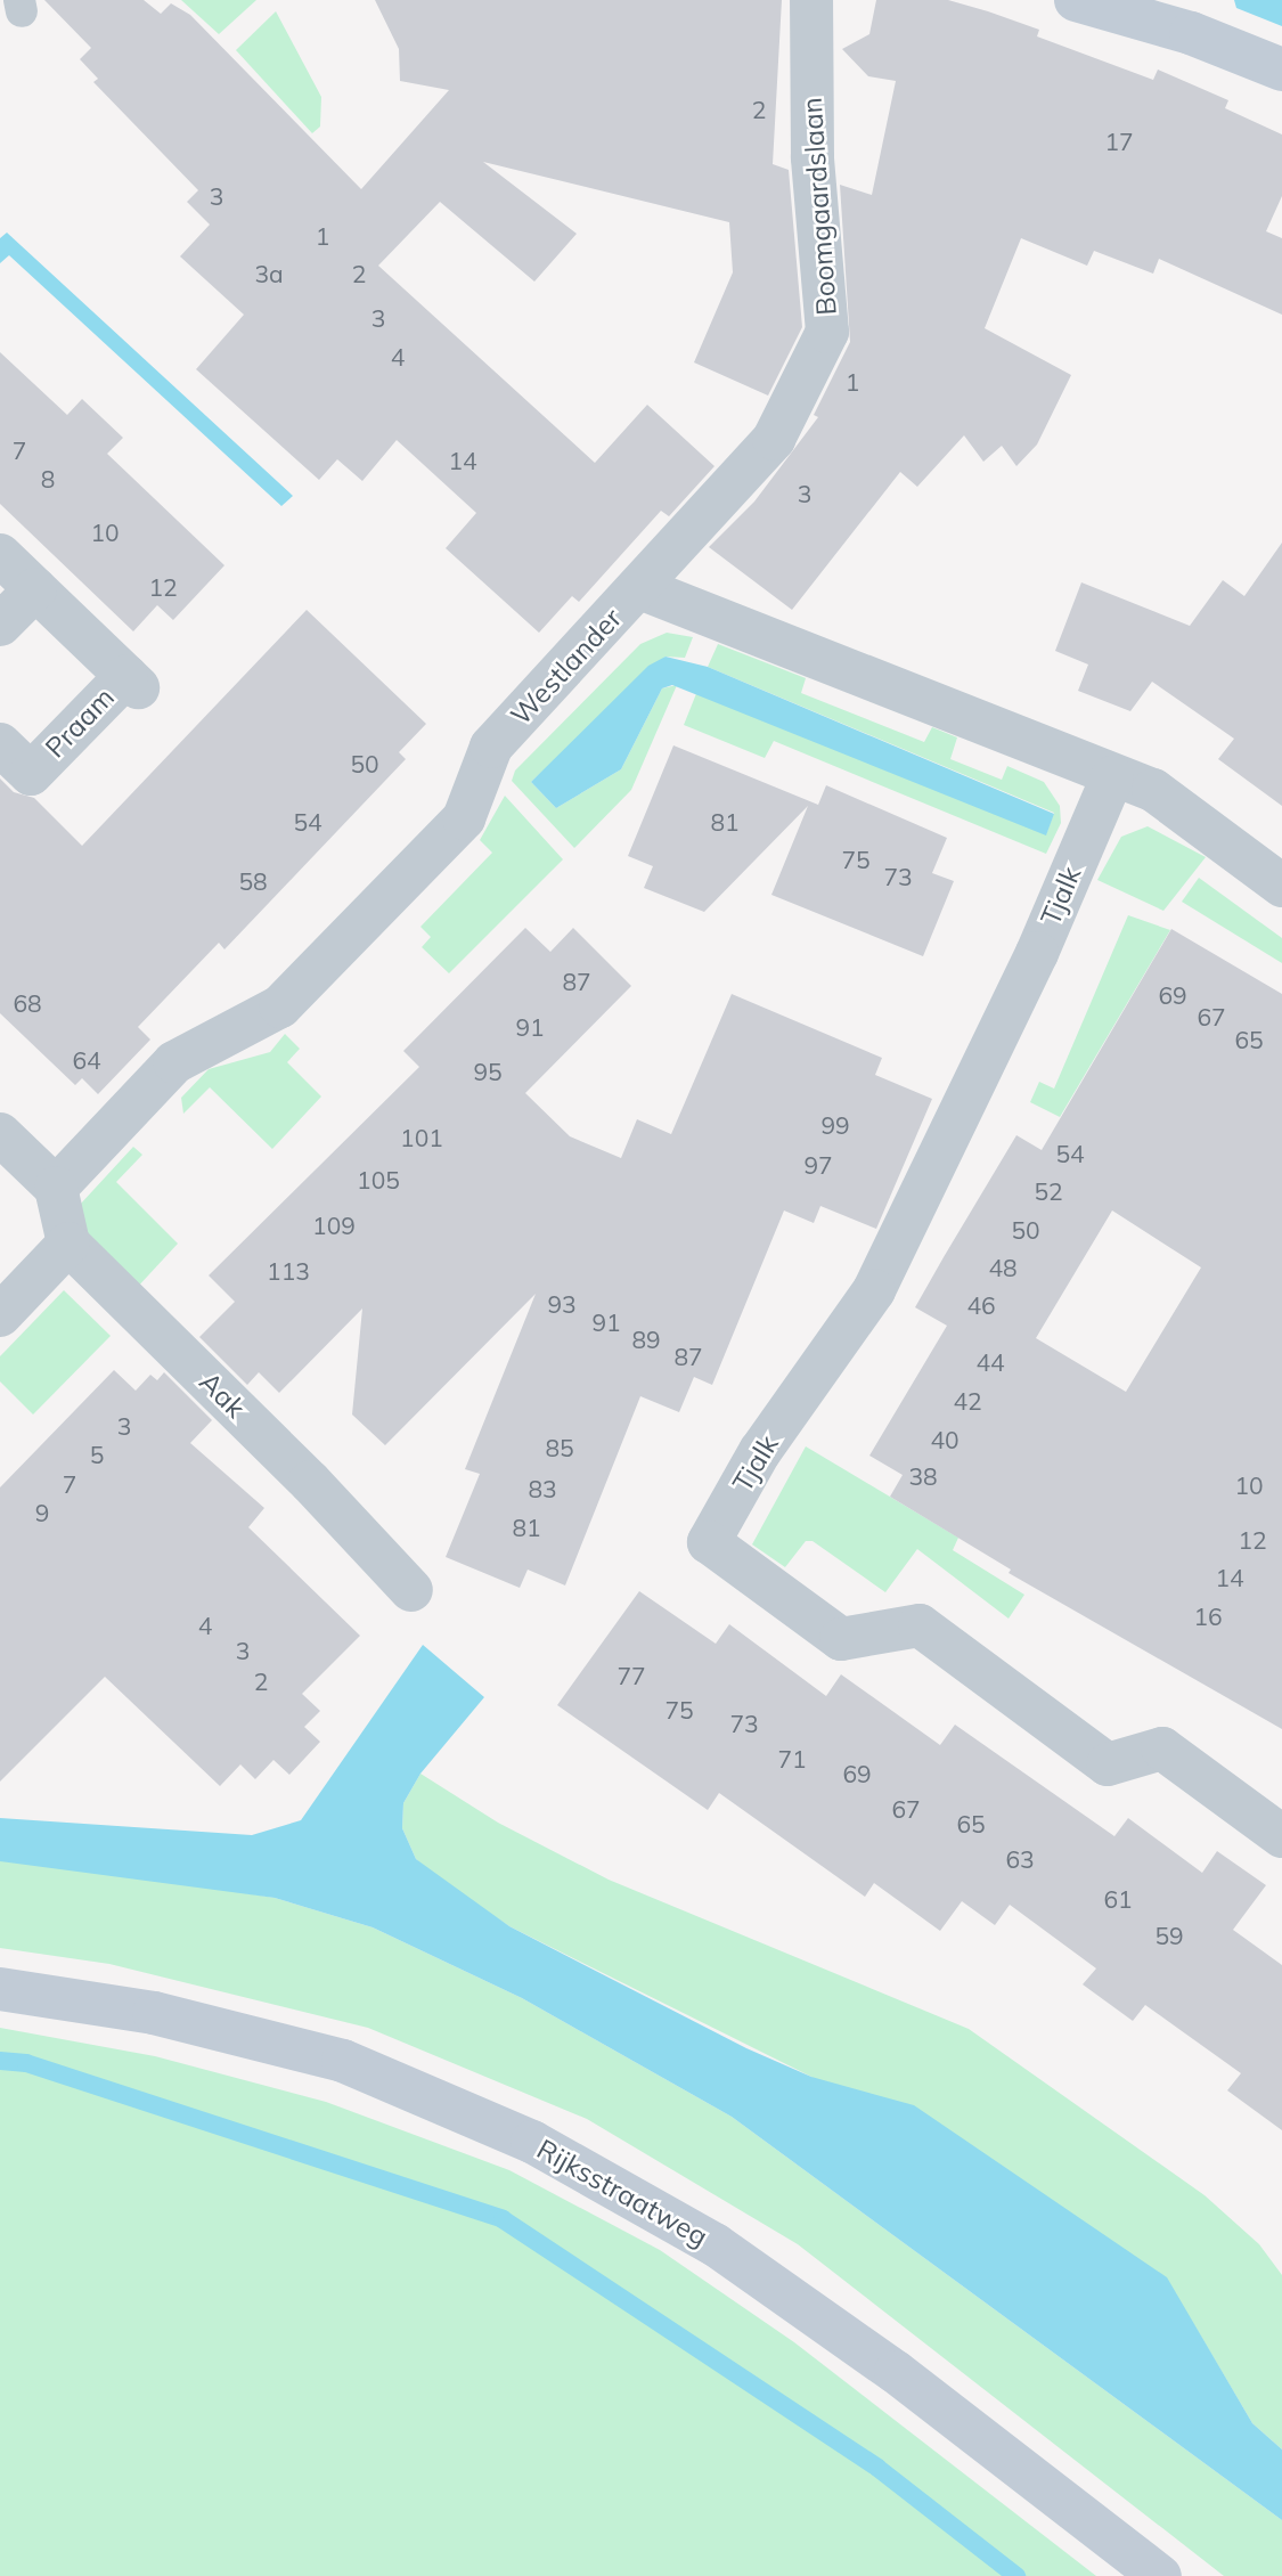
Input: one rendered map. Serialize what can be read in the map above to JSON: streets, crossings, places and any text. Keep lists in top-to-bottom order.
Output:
{
  "streets": {
    "main road": ["Rijksstraatweg"],
    "street": [
      "Boomgaardslaan",
      "Westlander",
      "Praam",
      "Tjalk",
      "Aak"
    ]
  },
  "crossings": [
    ["Boomgaardslaan", "Westlander"],
    ["Westlander", "Tjalk"]
  ],
  "house_numbers": [
    "2",
    "17",
    "3",
    "1",
    "3a",
    "2",
    "3",
    "4",
    "1",
    "7",
    "14",
    "8",
    "3",
    "10",
    "12",
    "50",
    "54",
    "81",
    "75",
    "73",
    "58",
    "87",
    "69",
    "68",
    "67",
    "91",
    "65",
    "64",
    "95",
    "99",
    "101",
    "54",
    "97",
    "105",
    "52",
    "109",
    "50",
    "48",
    "113",
    "93",
    "46",
    "91",
    "89",
    "87",
    "44",
    "42",
    "3",
    "40",
    "85",
    "5",
    "38",
    "7",
    "10",
    "83",
    "9",
    "81",
    "12",
    "14",
    "16",
    "4",
    "3",
    "77",
    "2",
    "75",
    "73",
    "71",
    "69",
    "67",
    "65",
    "63",
    "61",
    "59"
  ]
}
